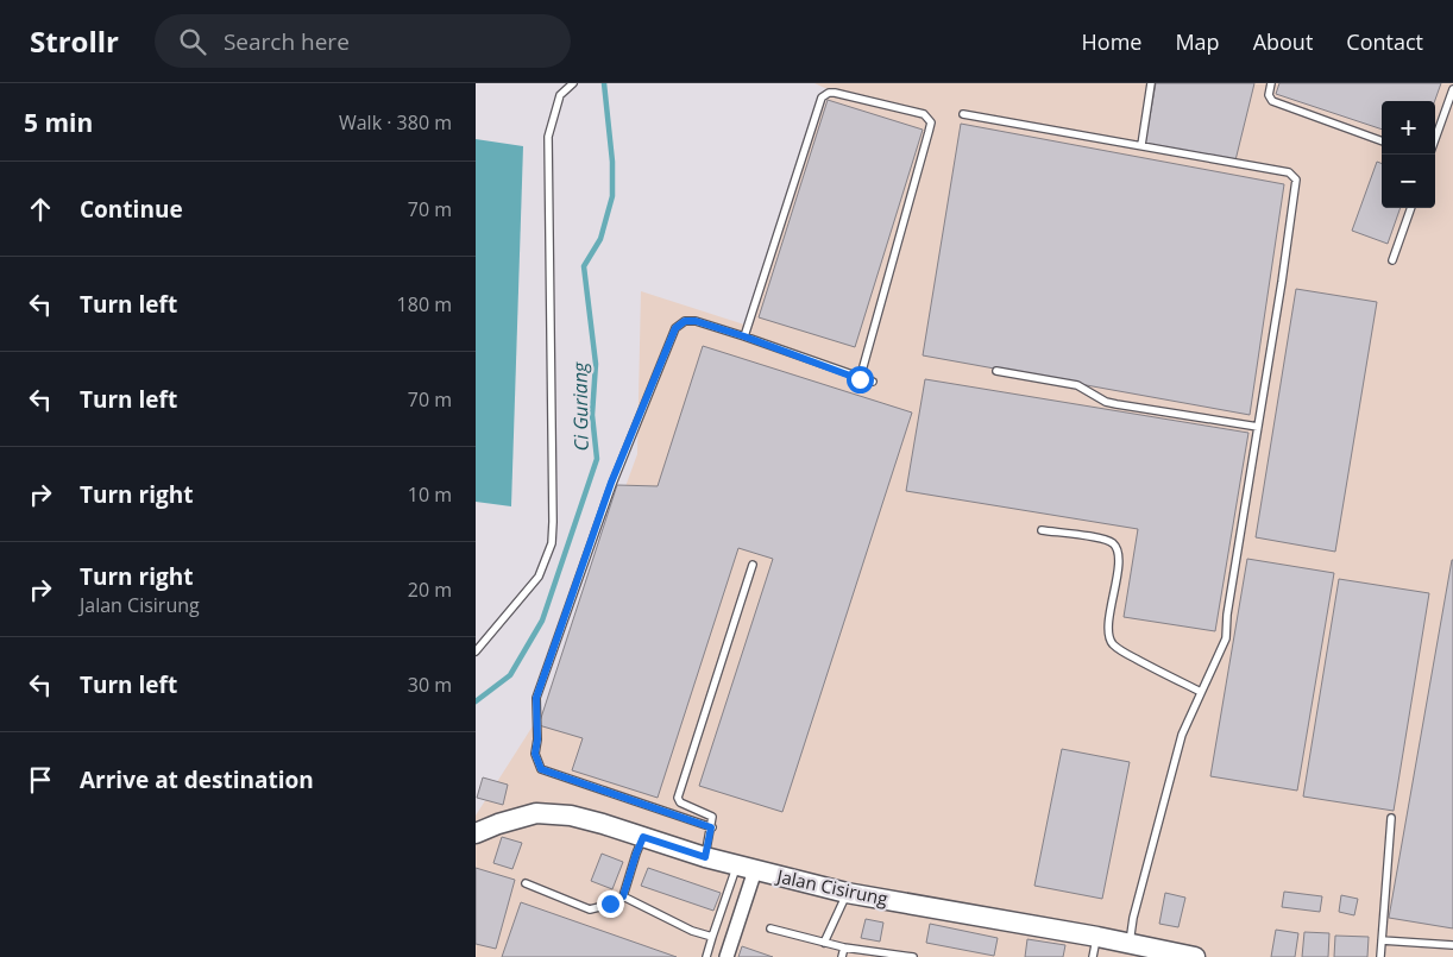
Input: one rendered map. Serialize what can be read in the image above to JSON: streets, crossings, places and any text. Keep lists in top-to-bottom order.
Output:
{
  "streets": {
    "main road": ["Jalan Cisirung"]
  },
  "water": ["Ci Guriang"],
  "page": {
    "header": "Strollr",
    "search": "Search here",
    "nav": [
      "Home",
      "Map",
      "About",
      "Contact"
    ],
    "heading": ["5 min", "Walk · 380 m"],
    "map_buttons": ["+", "−"],
    "list": [
      ["Continue", "70 m"],
      ["Turn left", "180 m"],
      ["Turn left", "70 m"],
      ["Turn right", "10 m"],
      ["Turn right", "Jalan Cisirung", "20 m"],
      ["Turn left", "30 m"],
      "Arrive at destination"
    ]
  }
}
